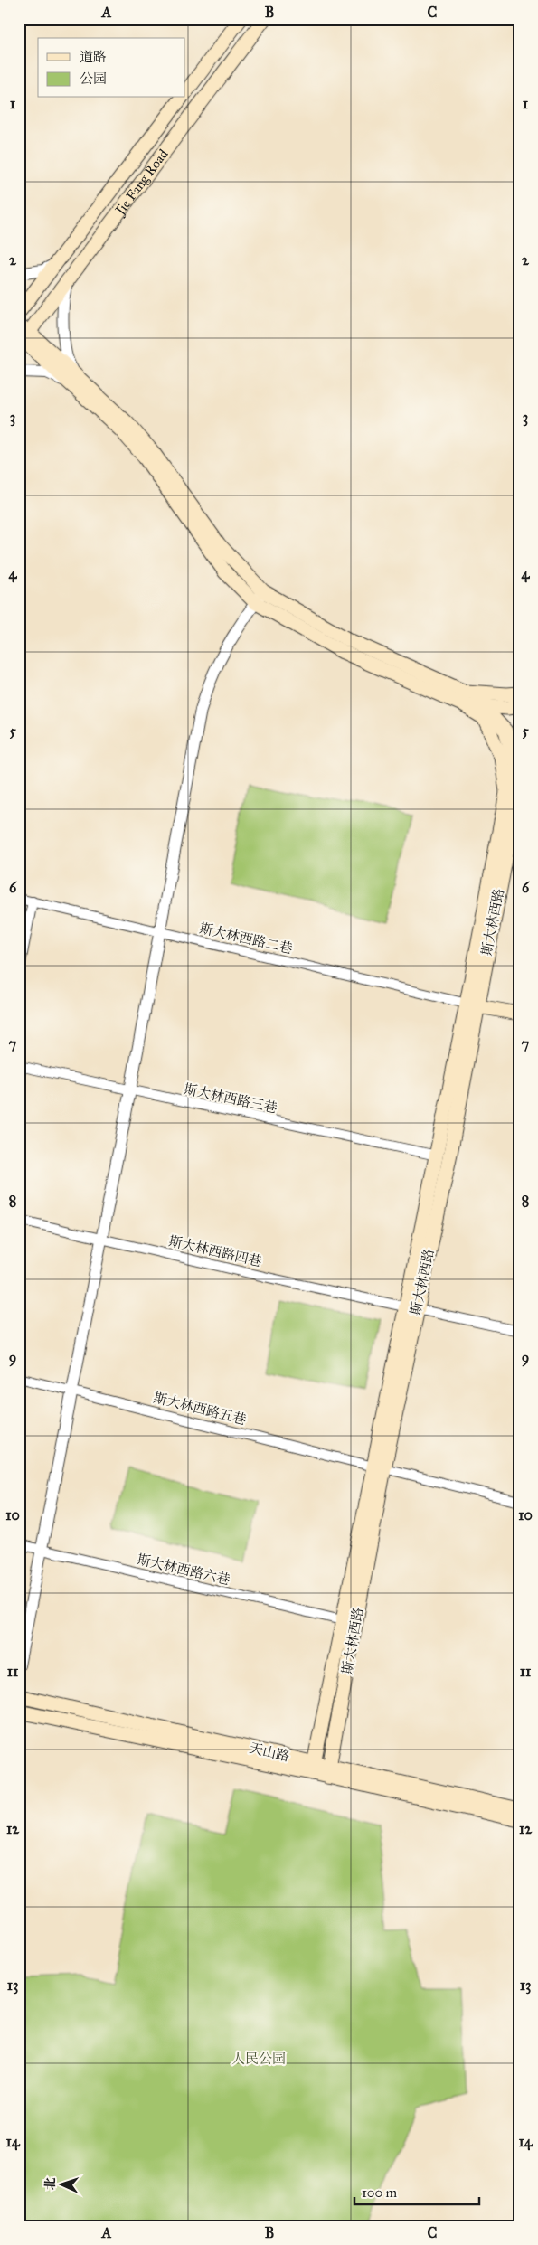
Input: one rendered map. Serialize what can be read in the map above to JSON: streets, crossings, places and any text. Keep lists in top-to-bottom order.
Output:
{
  "streets": {
    "main road": ["Jie Fang Road", "斯大林西路", "天山路"],
    "street": [
      "斯大林西路二巷",
      "斯大林西路三巷",
      "斯大林西路四巷",
      "斯大林西路五巷",
      "斯大林西路六巷"
    ]
  },
  "crossings": [
    ["斯大林西路", "斯大林西路二巷"],
    ["斯大林西路", "斯大林西路三巷"],
    ["斯大林西路", "斯大林西路四巷"],
    ["斯大林西路", "斯大林西路五巷"],
    ["斯大林西路", "斯大林西路六巷"],
    ["斯大林西路", "天山路"]
  ],
  "parks": ["人民公园"],
  "legend": ["道路", "公园"],
  "scale_bar": "100 m",
  "north": "left",
  "grid": {
    "columns": ["A", "B", "C"],
    "rows": [
      "1",
      "2",
      "3",
      "4",
      "5",
      "6",
      "7",
      "8",
      "9",
      "10",
      "11",
      "12",
      "13",
      "14"
    ]
  }
}
